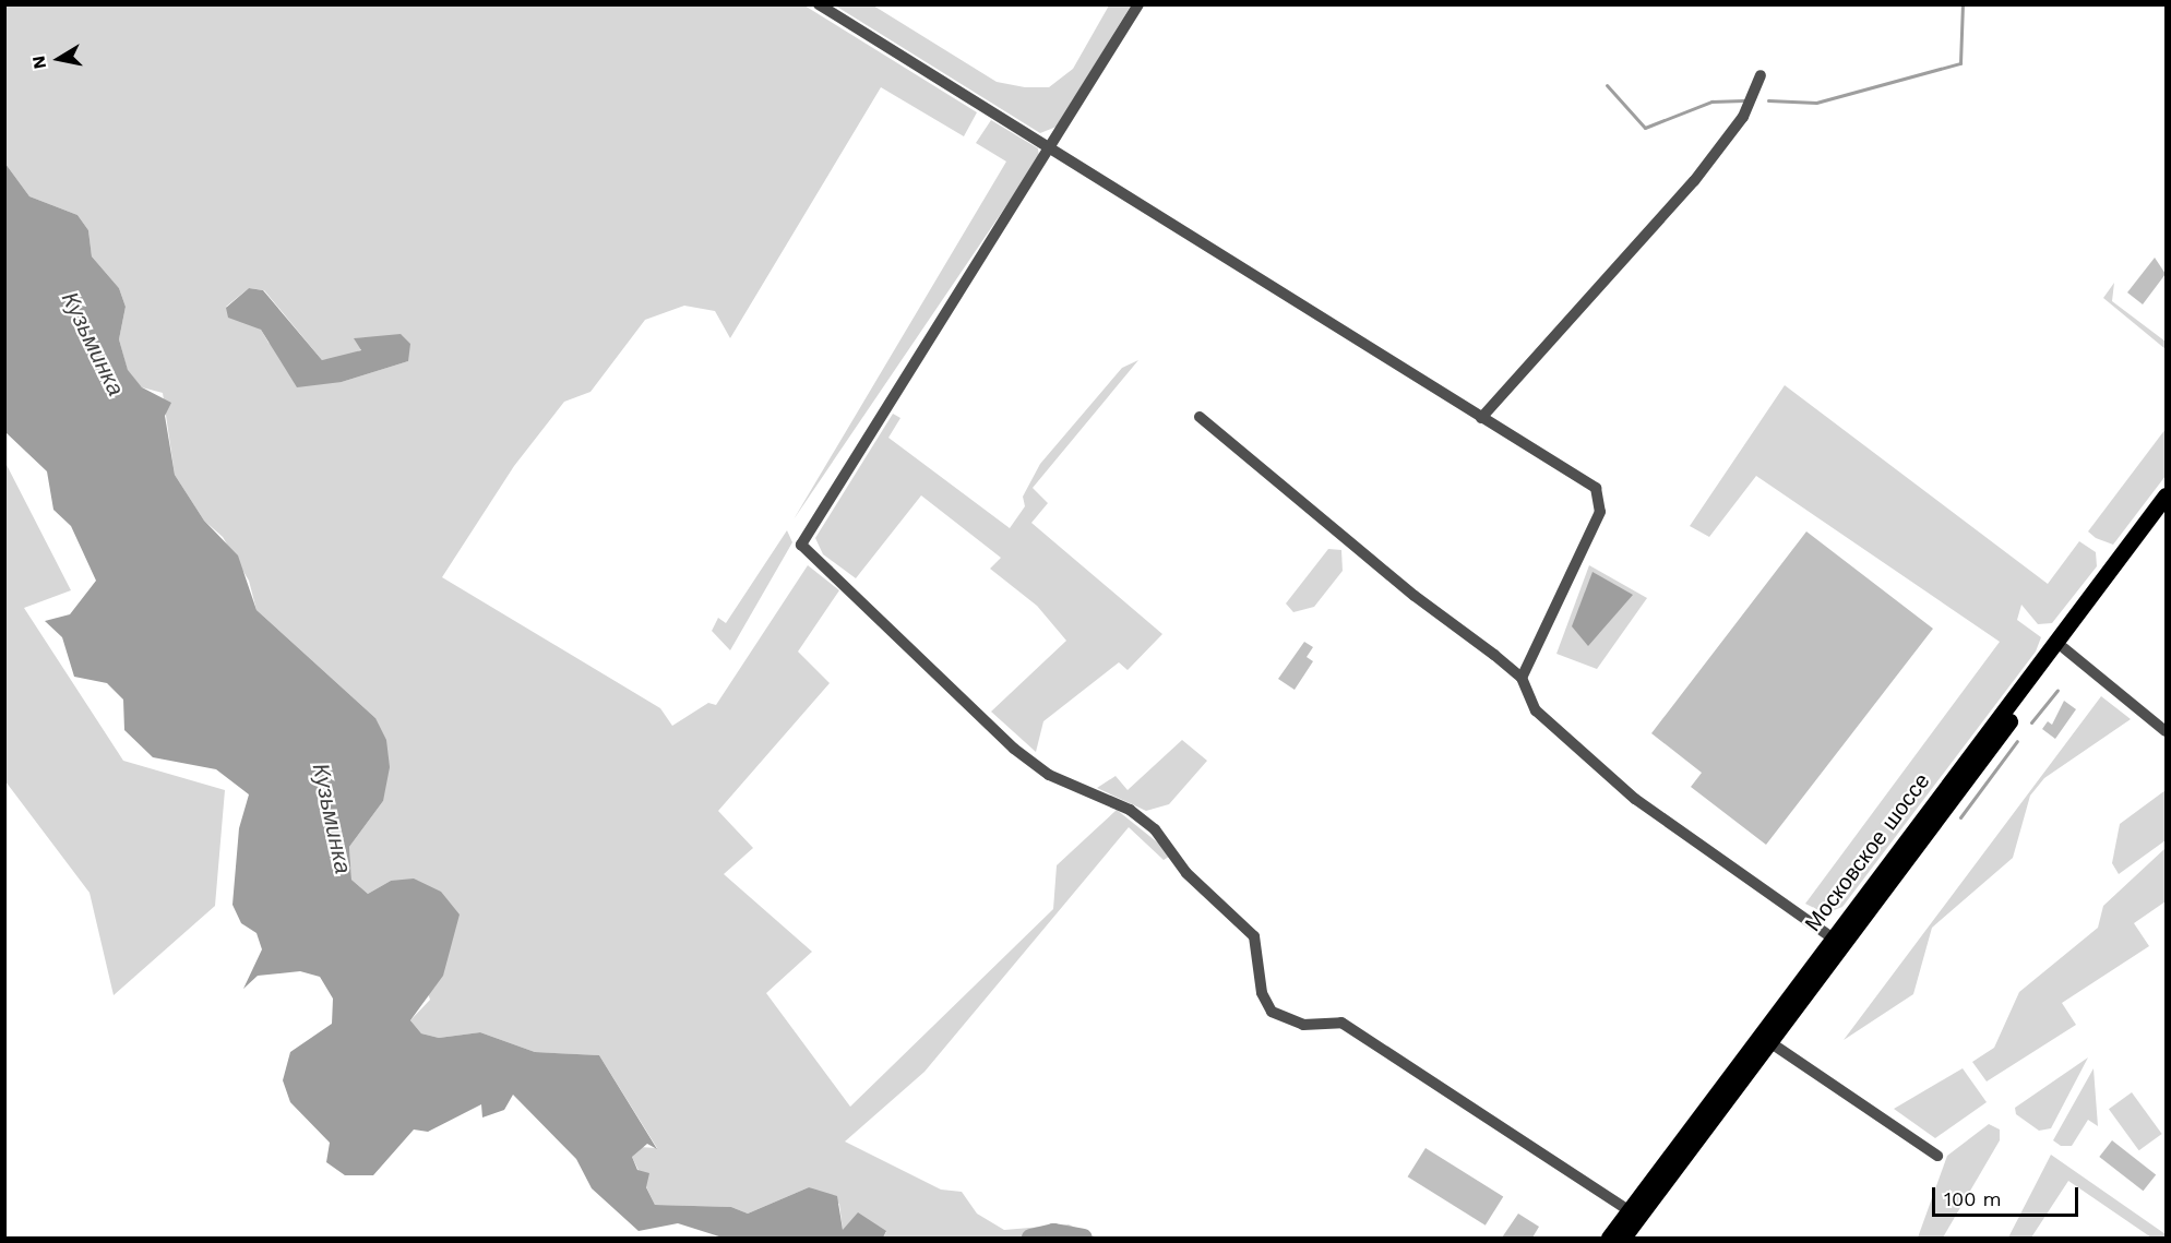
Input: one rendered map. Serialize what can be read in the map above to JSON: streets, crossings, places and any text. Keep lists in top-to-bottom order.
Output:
{
  "streets": {
    "highway": ["Московское шоссе"]
  },
  "water": ["Кузьминка"],
  "scale_bar": "100 m",
  "north": "left"
}
